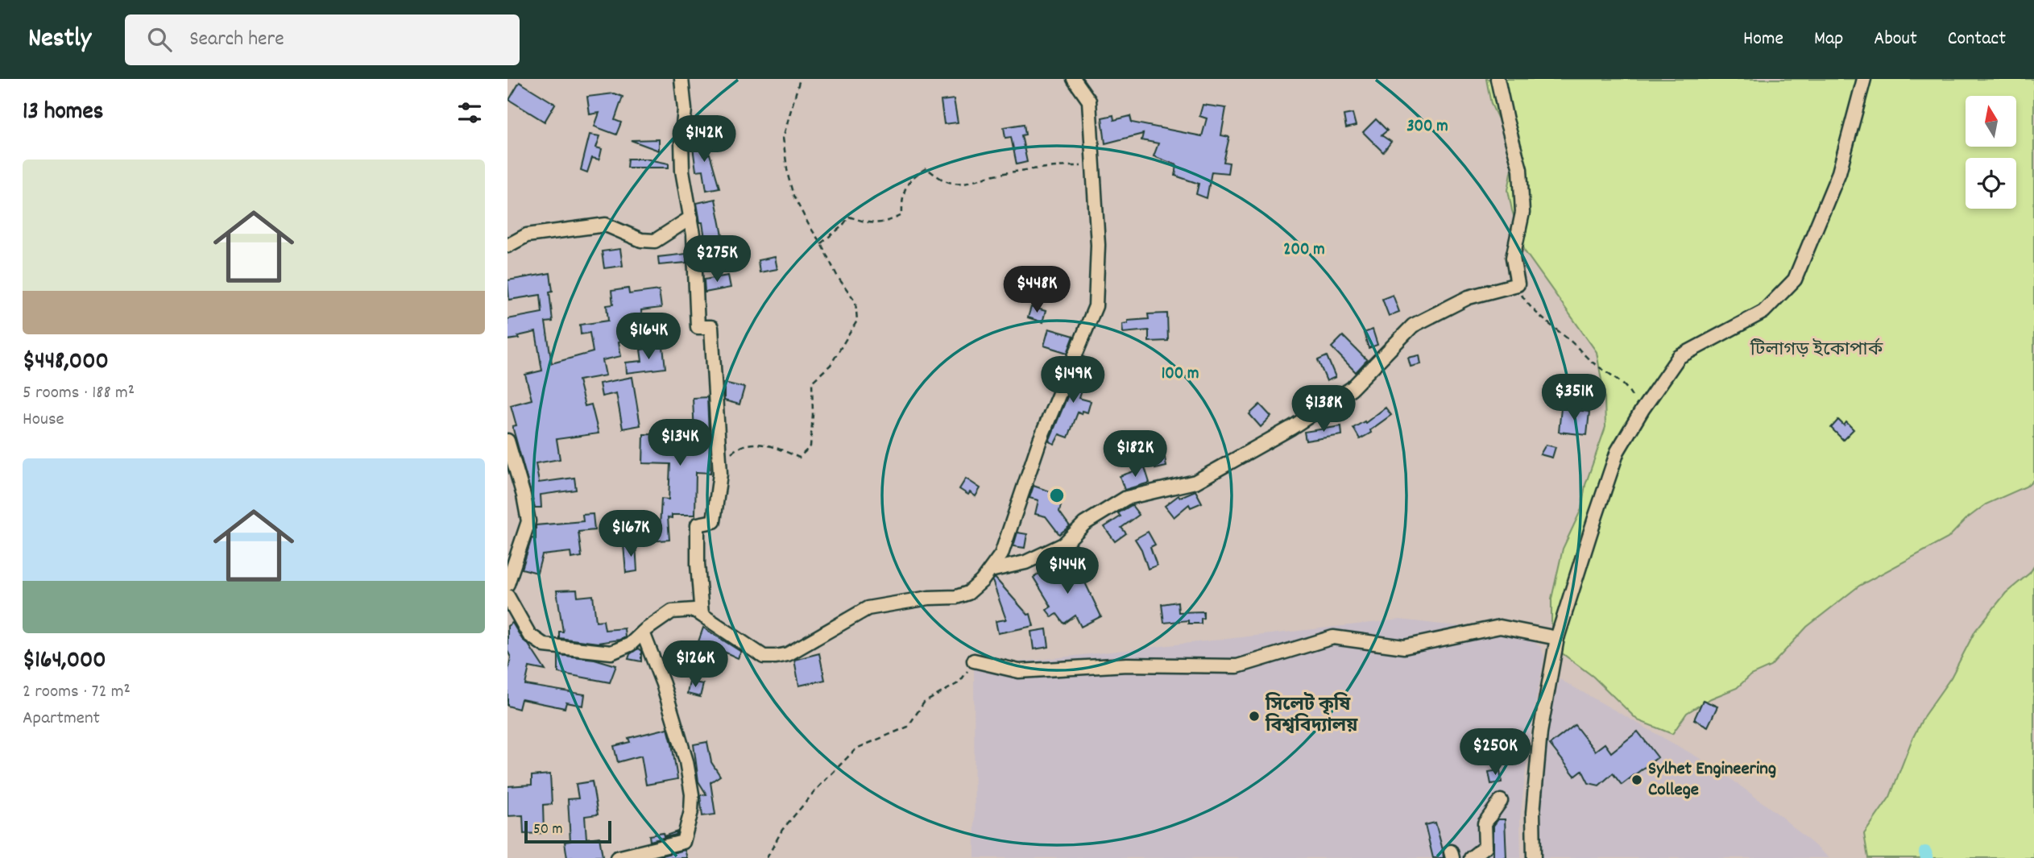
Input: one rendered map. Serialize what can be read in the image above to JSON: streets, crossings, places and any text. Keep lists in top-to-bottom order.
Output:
{
  "parks": ["টিলাগড় ইকোপার্ক"],
  "places": ["সিলেট কৃষি বিশ্ববিদ্যালয়", "Sylhet Engineering College"],
  "scale_bar": "50 m",
  "north": "top",
  "page": {
    "header": "Nestly",
    "search": "Search here",
    "nav": [
      "Home",
      "Map",
      "About",
      "Contact"
    ],
    "heading": "13 homes",
    "price": [
      "$142K",
      "$275K",
      "$448K",
      "$164K",
      "$149K",
      "$351K",
      "$138K",
      "$134K",
      "$182K",
      "$167K",
      "$144K",
      "$126K",
      "$250K"
    ],
    "list": [
      {
        "name": "$448,000",
        "note": "5 rooms · 188 m² · House"
      },
      {
        "name": "$164,000",
        "note": "2 rooms · 72 m² · Apartment"
      }
    ],
    "scale": "50 m"
  },
  "rings": ["300 m", "200 m", "100 m"]
}
